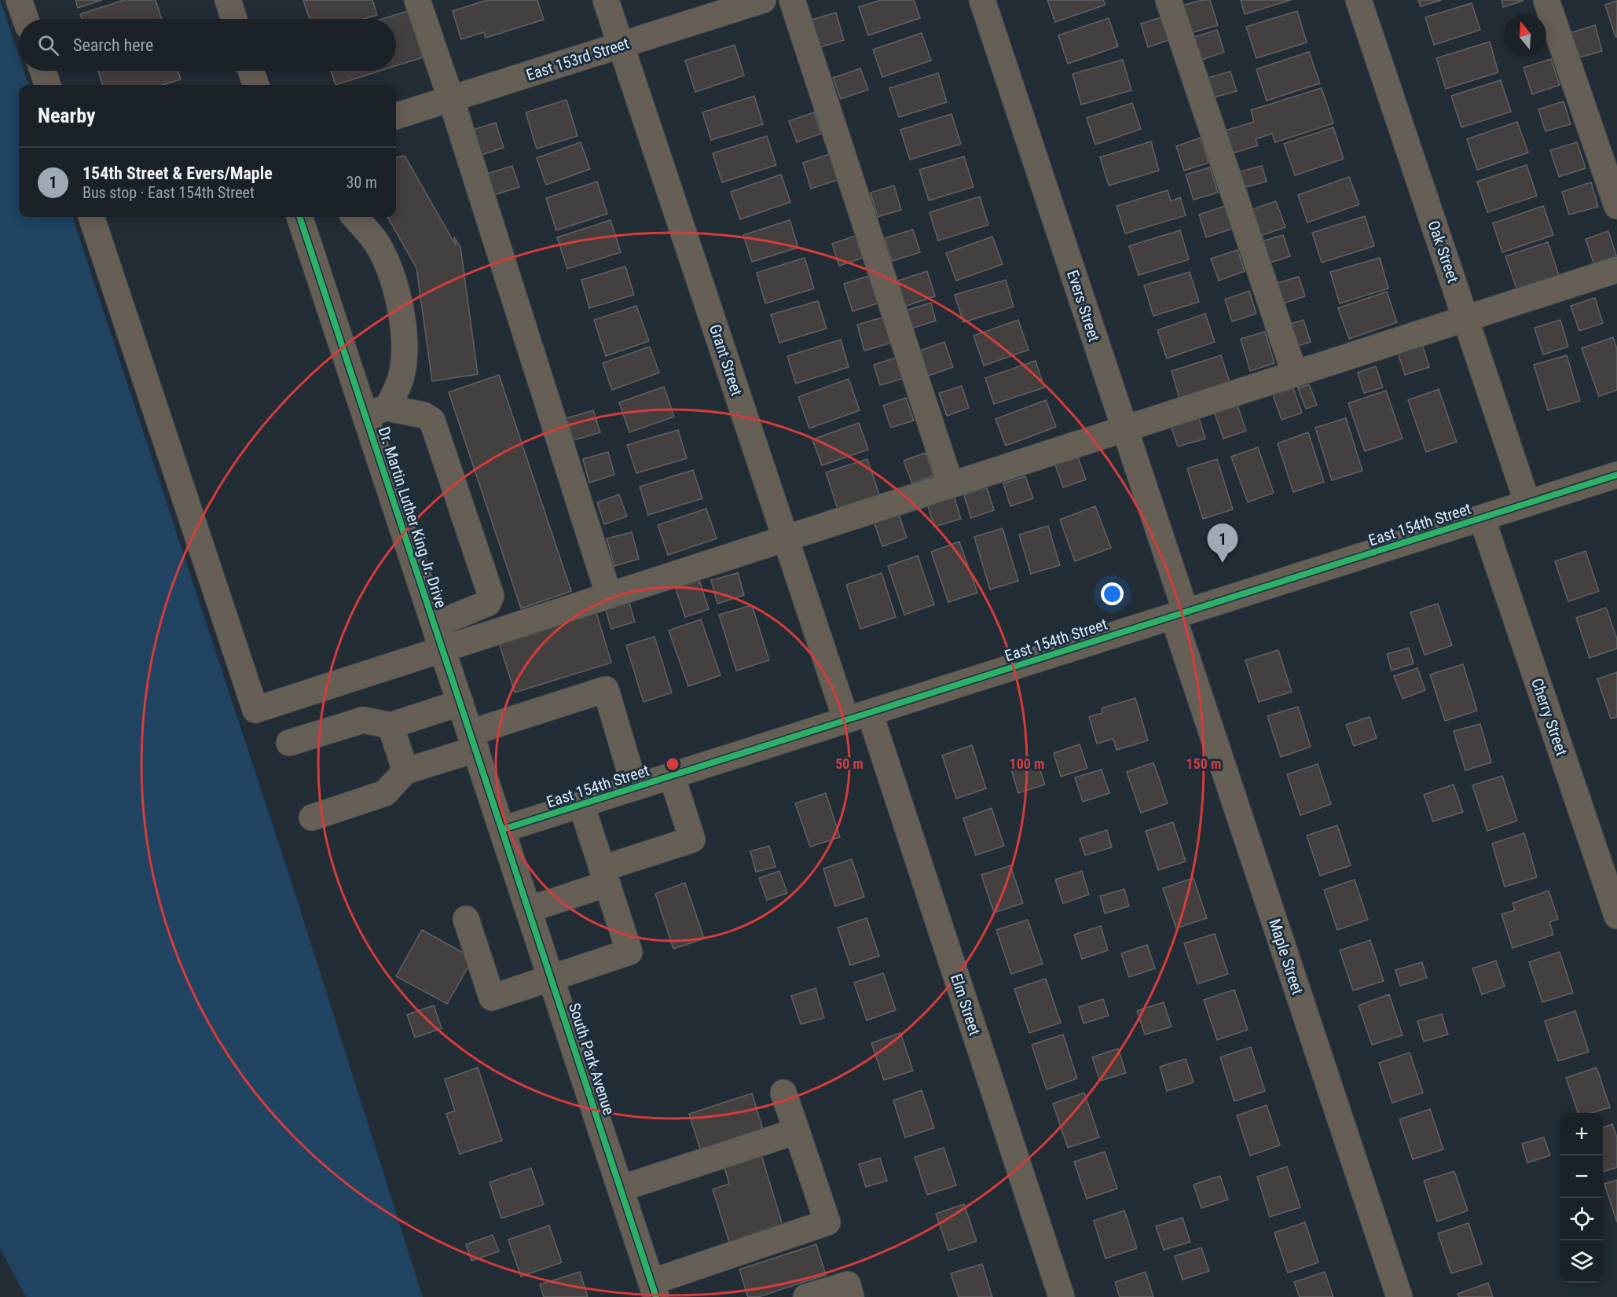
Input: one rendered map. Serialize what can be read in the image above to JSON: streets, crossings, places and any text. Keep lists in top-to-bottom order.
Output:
{
  "streets": {
    "street": [
      "East 153rd Street",
      "Oak Street",
      "Evers Street",
      "Grant Street",
      "Dr. Martin Luther King Jr. Drive",
      "East 154th Street",
      "Cherry Street",
      "Maple Street",
      "Elm Street",
      "South Park Avenue"
    ]
  },
  "crossings": [
    ["East 153rd Street", "Grant Street"],
    ["Oak Street", "East 154th Street"],
    ["Evers Street", "East 154th Street"],
    ["Evers Street", "Maple Street"],
    ["Grant Street", "East 154th Street"],
    ["Grant Street", "Elm Street"],
    ["Dr. Martin Luther King Jr. Drive", "East 154th Street"],
    ["Dr. Martin Luther King Jr. Drive", "South Park Avenue"],
    ["East 154th Street", "Cherry Street"],
    ["East 154th Street", "Maple Street"],
    ["East 154th Street", "Elm Street"],
    ["East 154th Street", "South Park Avenue"]
  ],
  "north": "top",
  "page": {
    "search": "Search here",
    "heading": "Nearby",
    "list": [
      {
        "mark": "1",
        "name": "154th Street & Evers/Maple",
        "note": "Bus stop · East 154th Street",
        "value": "30 m"
      }
    ],
    "pins": "1",
    "map_buttons": ["+", "−"]
  },
  "rings": ["50 m", "100 m", "150 m"]
}
